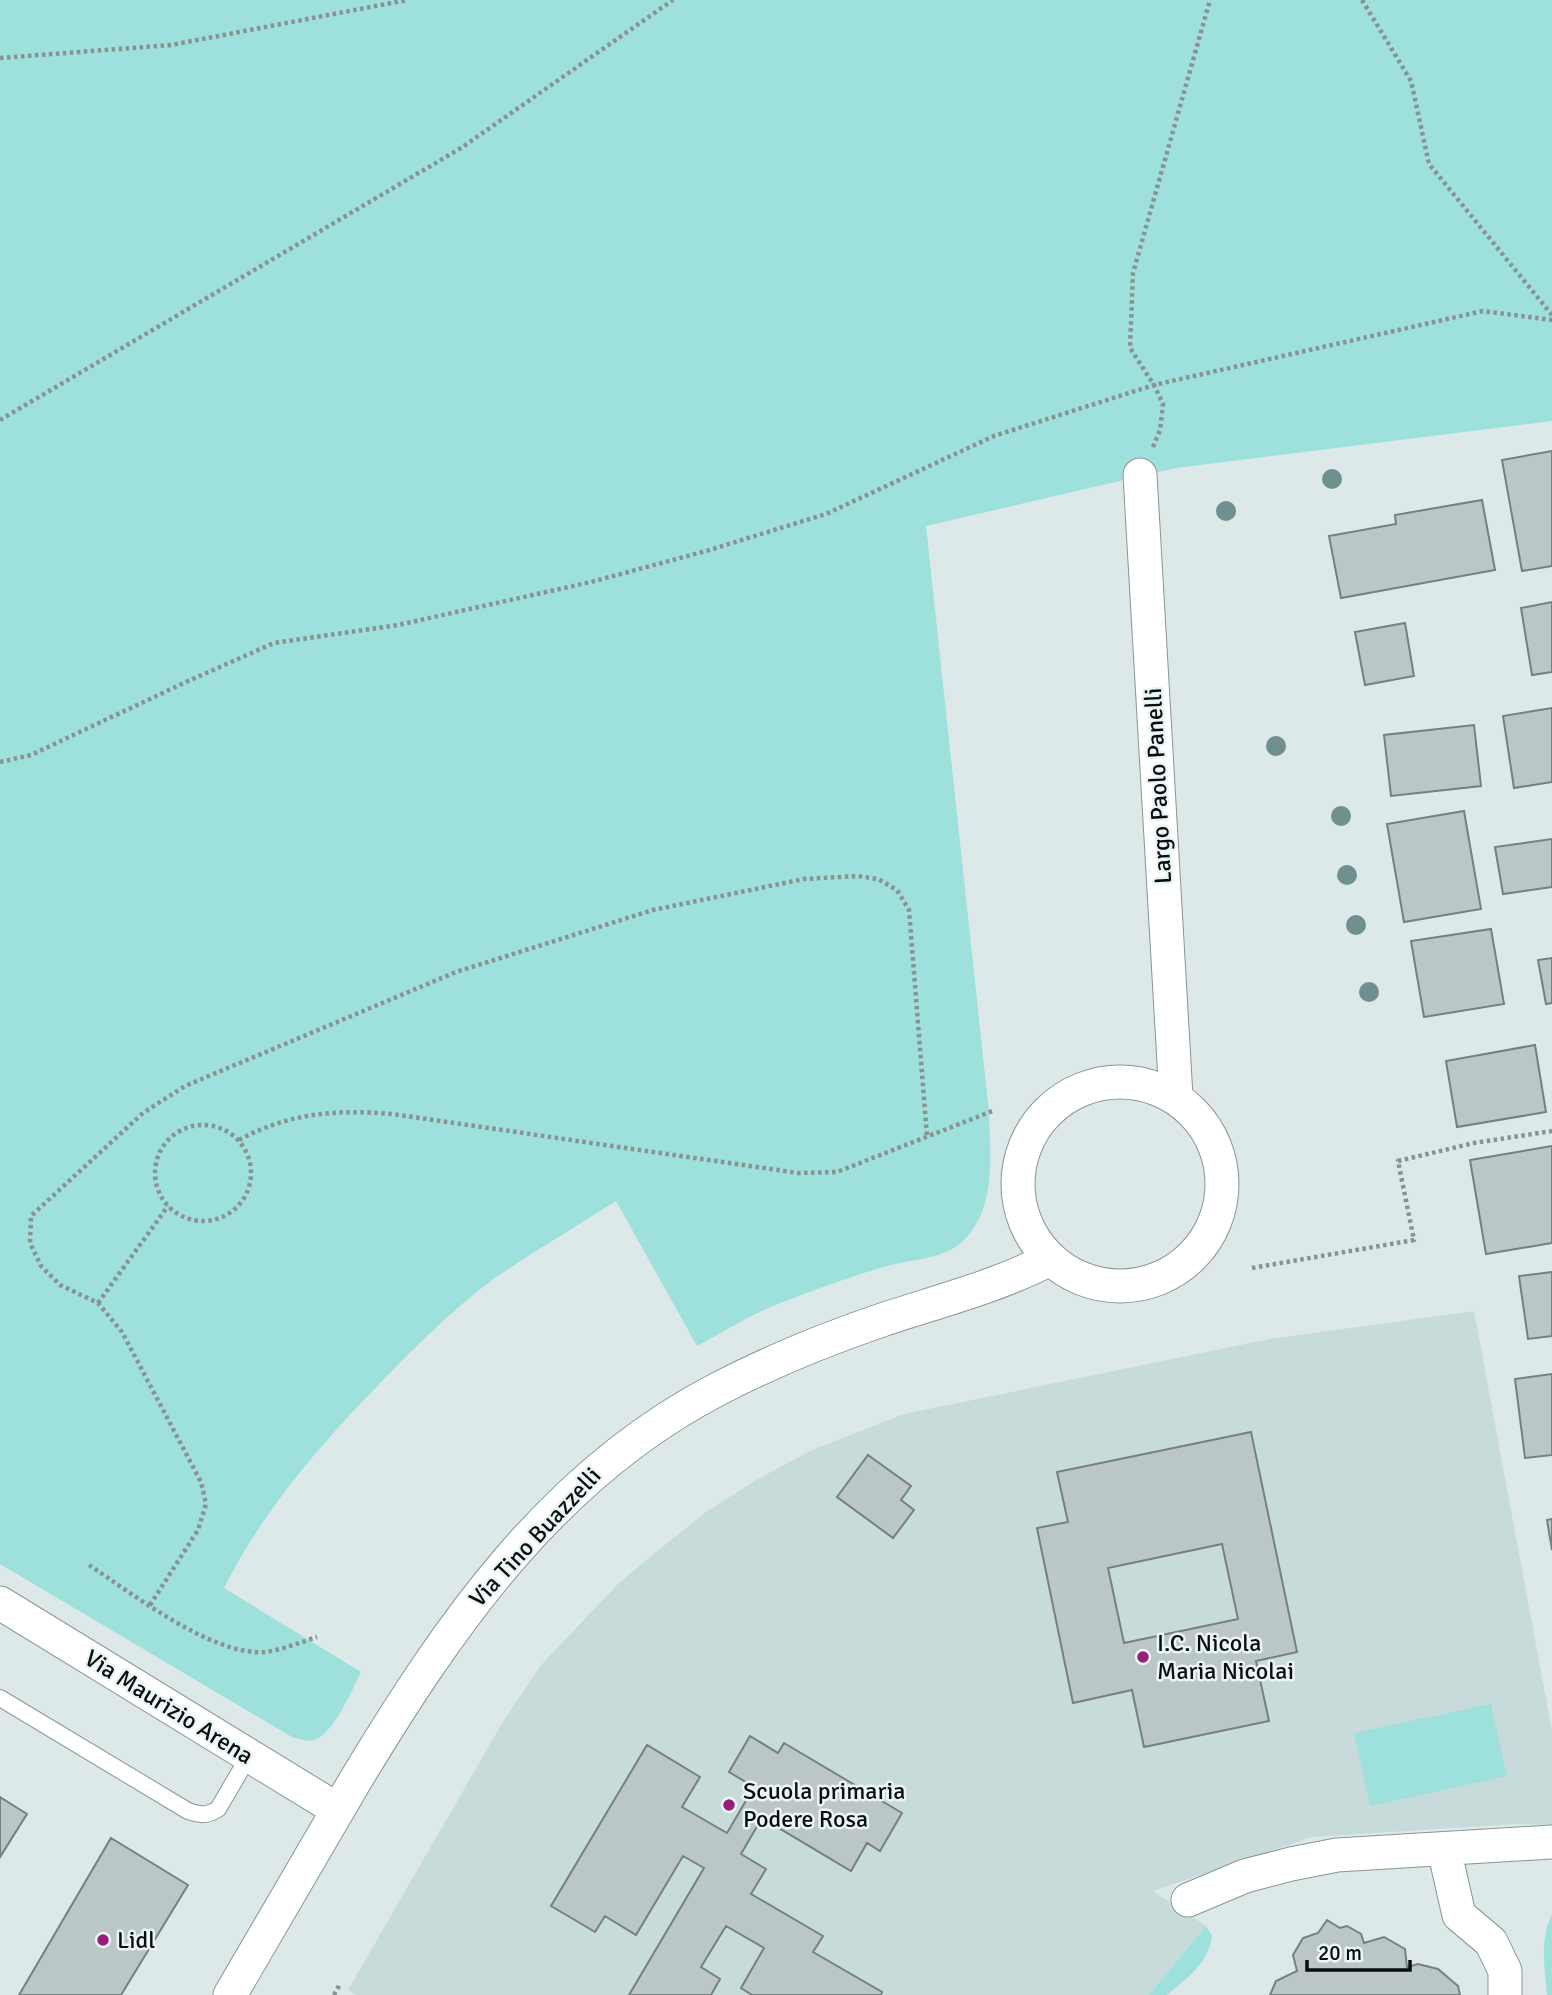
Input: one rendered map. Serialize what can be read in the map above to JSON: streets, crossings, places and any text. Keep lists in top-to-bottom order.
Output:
{
  "streets": {
    "street": ["Largo Paolo Panelli", "Via Tino Buazzelli", "Via Maurizio Arena"]
  },
  "crossings": [
    ["Largo Paolo Panelli", "Via Tino Buazzelli"],
    ["Via Tino Buazzelli", "Via Maurizio Arena"]
  ],
  "places": ["I.C. Nicola Maria Nicolai", "Scuola primaria Podere Rosa", "Lidl"],
  "scale_bar": "20 m"
}
